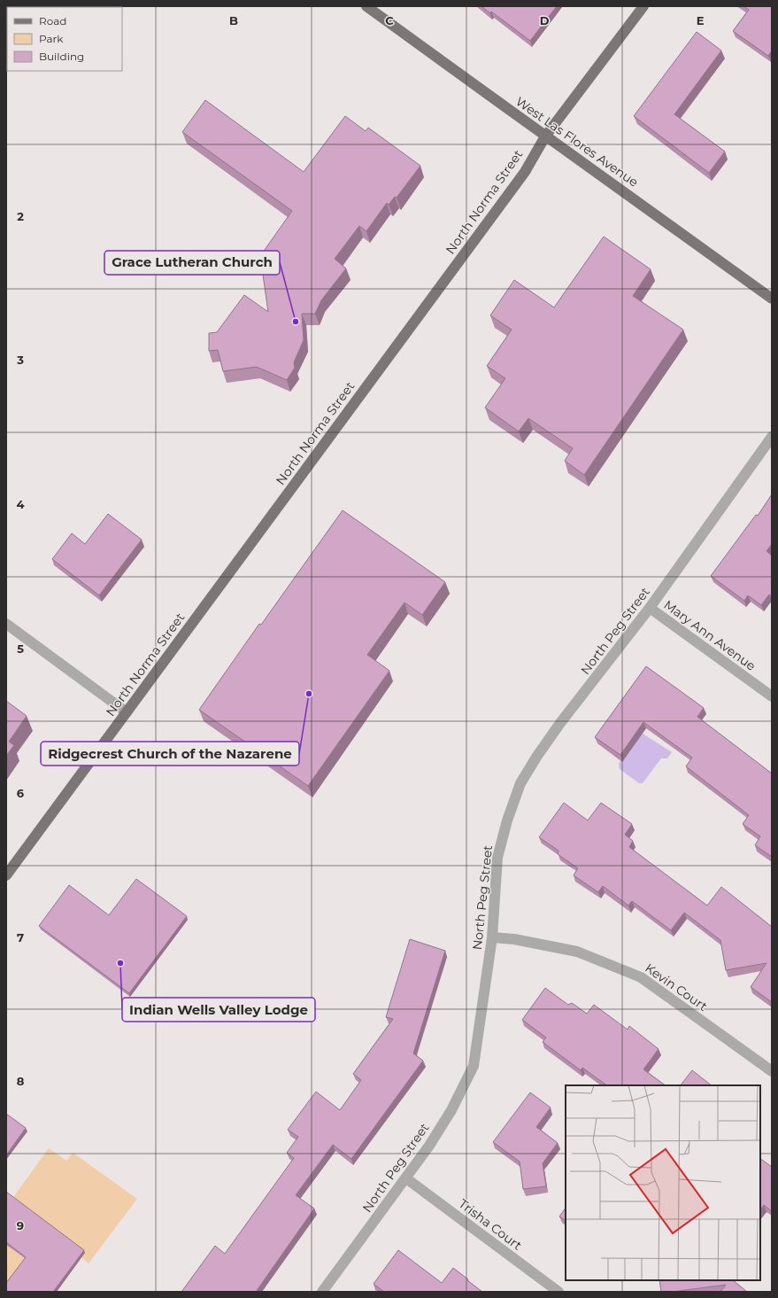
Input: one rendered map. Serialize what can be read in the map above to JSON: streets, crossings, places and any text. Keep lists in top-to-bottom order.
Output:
{
  "streets": {
    "main road": ["West Las Flores Avenue", "North Norma Street"],
    "street": [
      "North Peg Street",
      "Mary Ann Avenue",
      "Kevin Court",
      "Trisha Court"
    ]
  },
  "crossings": [
    ["West Las Flores Avenue", "North Norma Street"],
    ["North Peg Street", "Mary Ann Avenue"],
    ["North Peg Street", "Kevin Court"],
    ["North Peg Street", "Trisha Court"]
  ],
  "places": ["Grace Lutheran Church", "Ridgecrest Church of the Nazarene", "Indian Wells Valley Lodge"],
  "legend": ["Road", "Park", "Building"],
  "grid": {
    "columns": [
      "B",
      "C",
      "D",
      "E"
    ],
    "rows": [
      "2",
      "3",
      "4",
      "5",
      "6",
      "7",
      "8",
      "9"
    ]
  }
}
